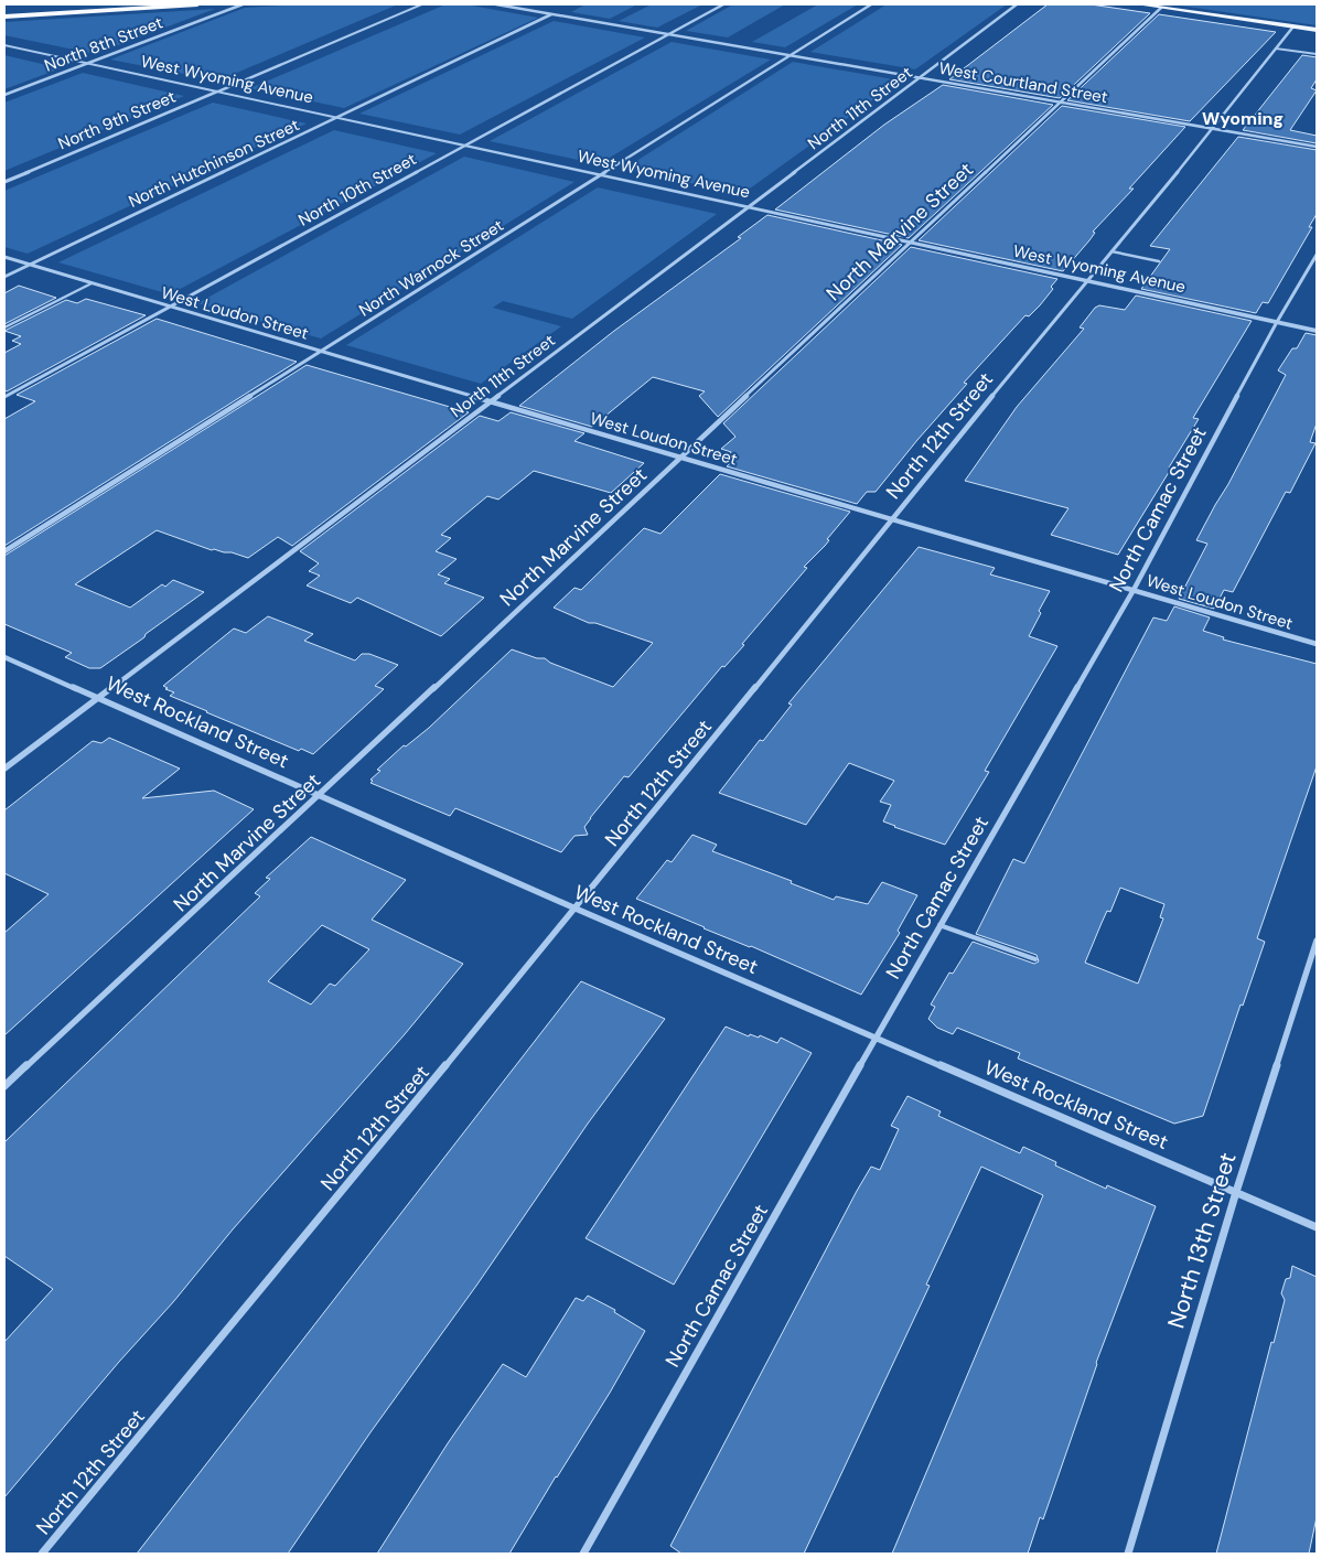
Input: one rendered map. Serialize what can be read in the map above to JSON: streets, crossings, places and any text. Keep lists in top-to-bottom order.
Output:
{
  "streets": {
    "street": [
      "North 8th Street",
      "West Wyoming Avenue",
      "West Courtland Street",
      "North 11th Street",
      "North 9th Street",
      "North Hutchinson Street",
      "North 10th Street",
      "North Marvine Street",
      "North Warnock Street",
      "West Loudon Street",
      "North 12th Street",
      "North Camac Street",
      "West Rockland Street",
      "North 13th Street"
    ]
  },
  "crossings": [
    ["North 8th Street", "West Wyoming Avenue"],
    ["West Wyoming Avenue", "North 11th Street"],
    ["West Wyoming Avenue", "North 9th Street"],
    ["West Wyoming Avenue", "North Hutchinson Street"],
    ["West Wyoming Avenue", "North 10th Street"],
    ["West Wyoming Avenue", "North Marvine Street"],
    ["West Wyoming Avenue", "North Warnock Street"],
    ["West Wyoming Avenue", "North 12th Street"],
    ["West Wyoming Avenue", "North Camac Street"],
    ["West Courtland Street", "North 11th Street"],
    ["West Courtland Street", "North Hutchinson Street"],
    ["West Courtland Street", "North 10th Street"],
    ["West Courtland Street", "North Marvine Street"],
    ["West Courtland Street", "North Warnock Street"],
    ["West Courtland Street", "North 12th Street"],
    ["North 11th Street", "West Loudon Street"],
    ["North 11th Street", "West Rockland Street"],
    ["North Hutchinson Street", "West Loudon Street"],
    ["North 10th Street", "West Loudon Street"],
    ["North Marvine Street", "West Loudon Street"],
    ["North Marvine Street", "West Rockland Street"],
    ["North Warnock Street", "West Loudon Street"],
    ["West Loudon Street", "North 12th Street"],
    ["West Loudon Street", "North Camac Street"],
    ["North 12th Street", "West Rockland Street"],
    ["North Camac Street", "West Rockland Street"],
    ["West Rockland Street", "North 13th Street"]
  ],
  "districts": ["Wyoming"]
}
